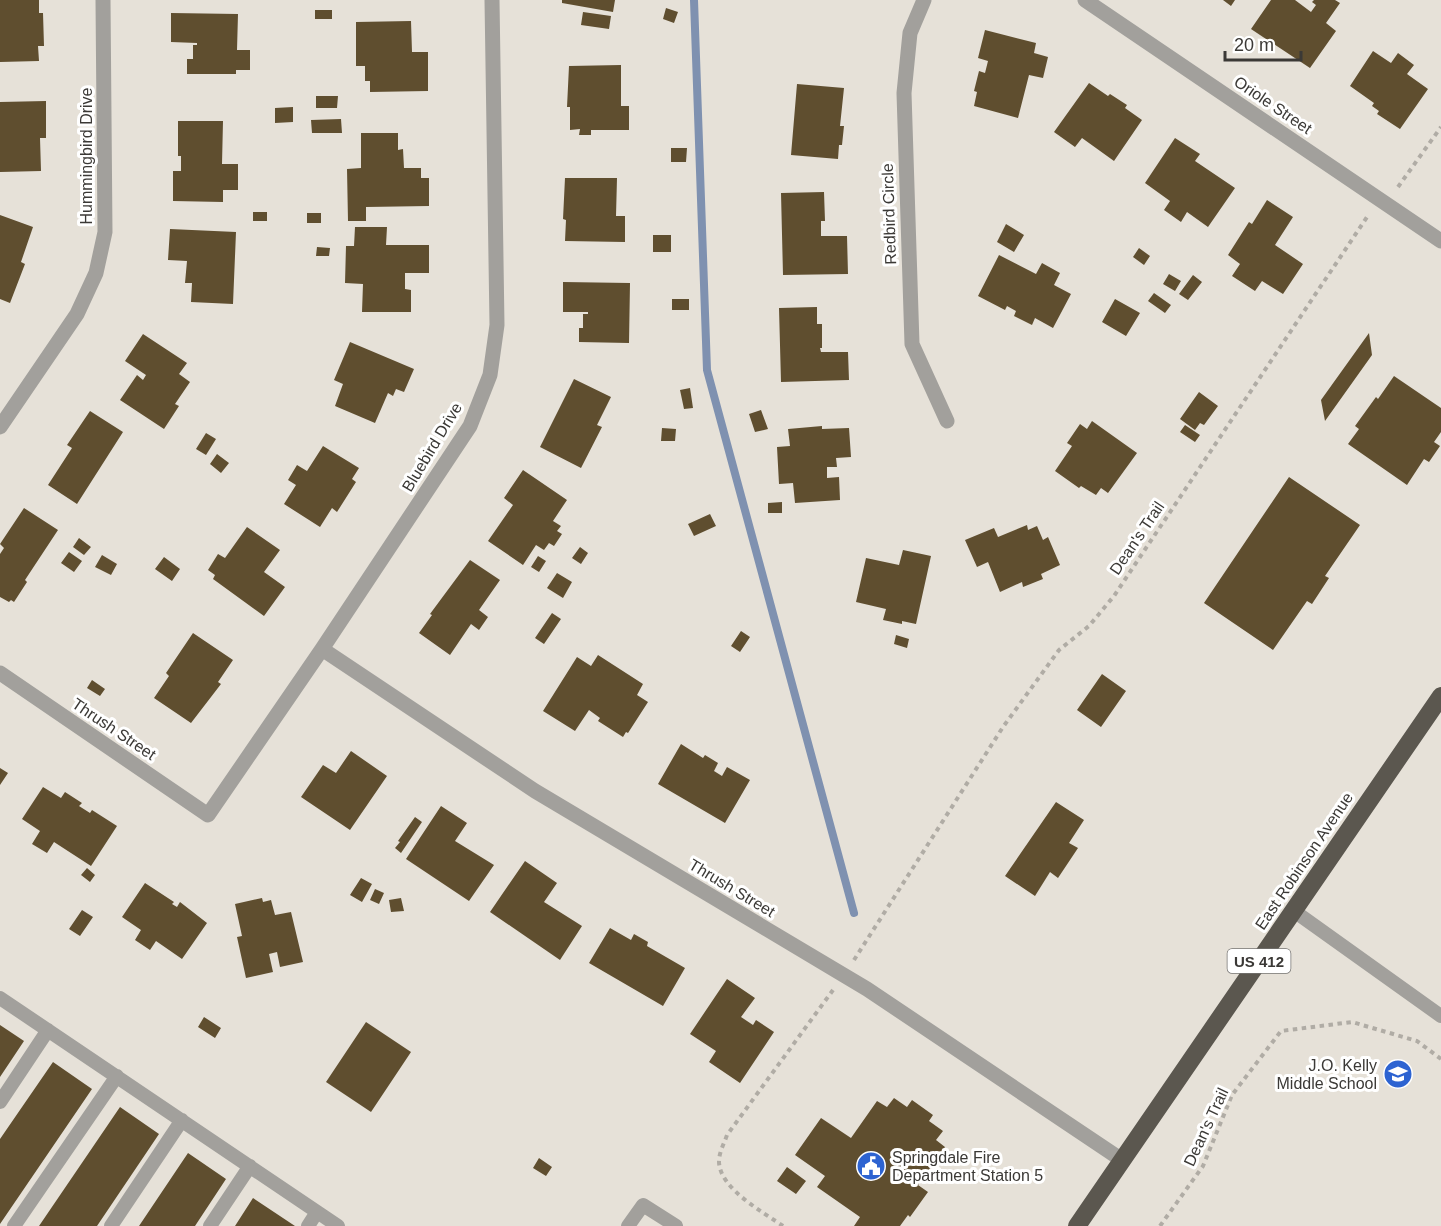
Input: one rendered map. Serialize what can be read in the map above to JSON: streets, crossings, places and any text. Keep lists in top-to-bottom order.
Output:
{
  "streets": {
    "highway": ["East Robinson Avenue", "US 412"],
    "street": [
      "Oriole Street",
      "Hummingbird Drive",
      "Redbird Circle",
      "Bluebird Drive",
      "Thrush Street"
    ],
    "path": ["Dean's Trail"]
  },
  "crossings": [
    ["Oriole Street", "Dean's Trail"],
    ["Bluebird Drive", "Thrush Street"],
    ["Thrush Street", "East Robinson Avenue"]
  ],
  "places": {
    "school or university": ["J.O. Kelly Middle School"],
    "public building": ["Springdale Fire Department Station 5"]
  },
  "scale_bar": "20 m"
}
